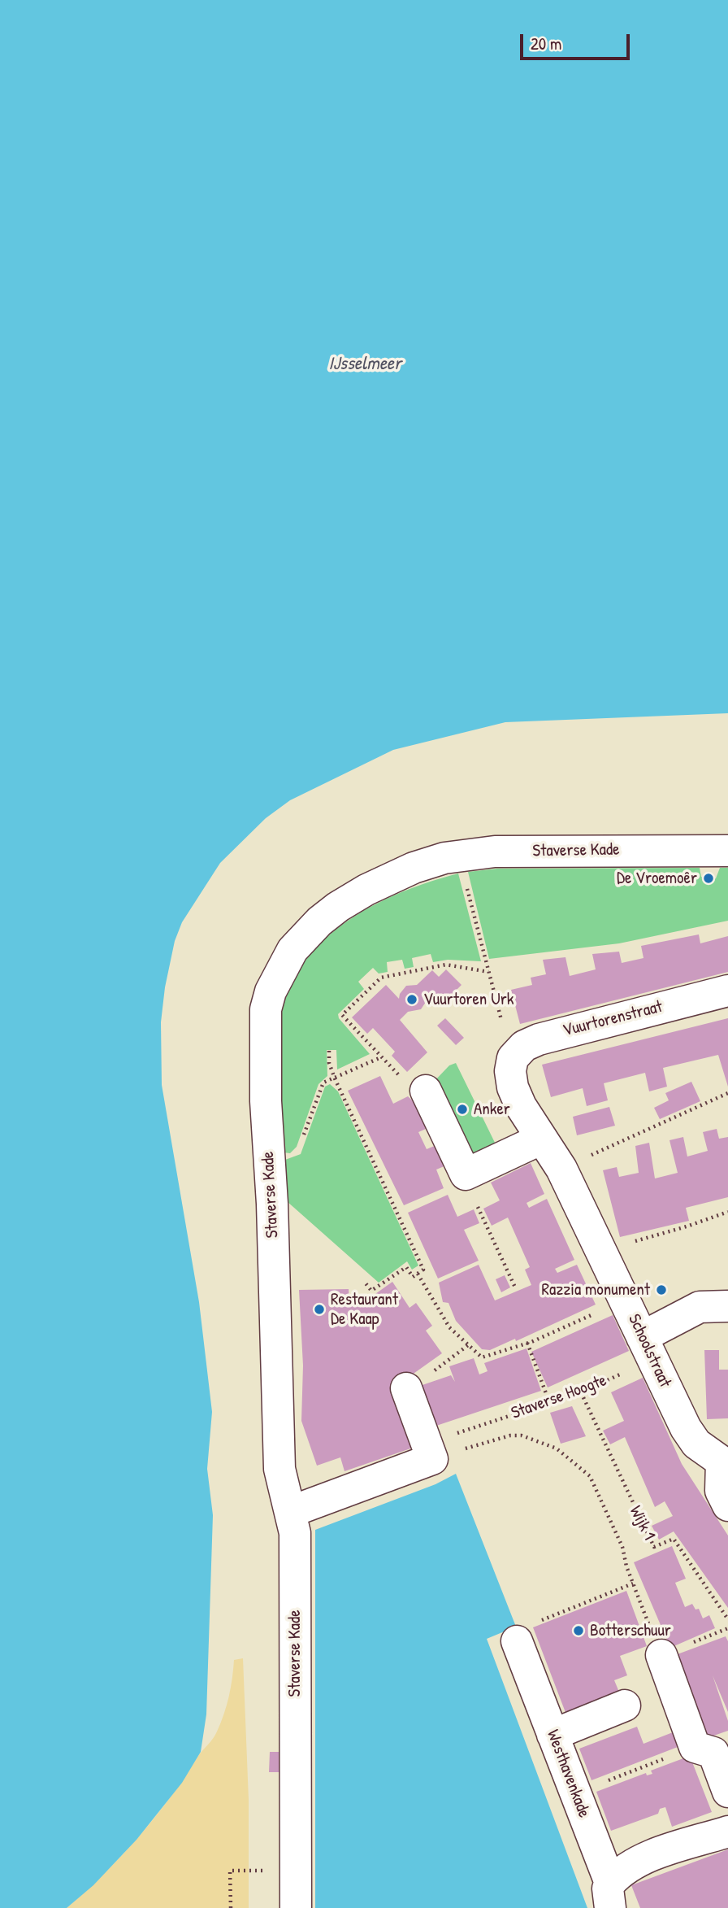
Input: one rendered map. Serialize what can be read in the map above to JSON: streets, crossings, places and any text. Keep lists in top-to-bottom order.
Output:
{
  "streets": {
    "street": [
      "Staverse Kade",
      "Vuurtorenstraat",
      "Schoolstraat",
      "Westhavenkade"
    ],
    "path": ["Staverse Hoogte", "Wijk 1"]
  },
  "crossings": [
    ["Vuurtorenstraat", "Schoolstraat"],
    ["Schoolstraat", "Staverse Hoogte"],
    ["Staverse Hoogte", "Wijk 1"]
  ],
  "water": ["IJsselmeer"],
  "places": [
    "De Vroemoêr",
    "Vuurtoren Urk",
    "Anker",
    "Razzia monument",
    "Restaurant De Kaap",
    "Botterschuur"
  ],
  "scale_bar": "20 m"
}
